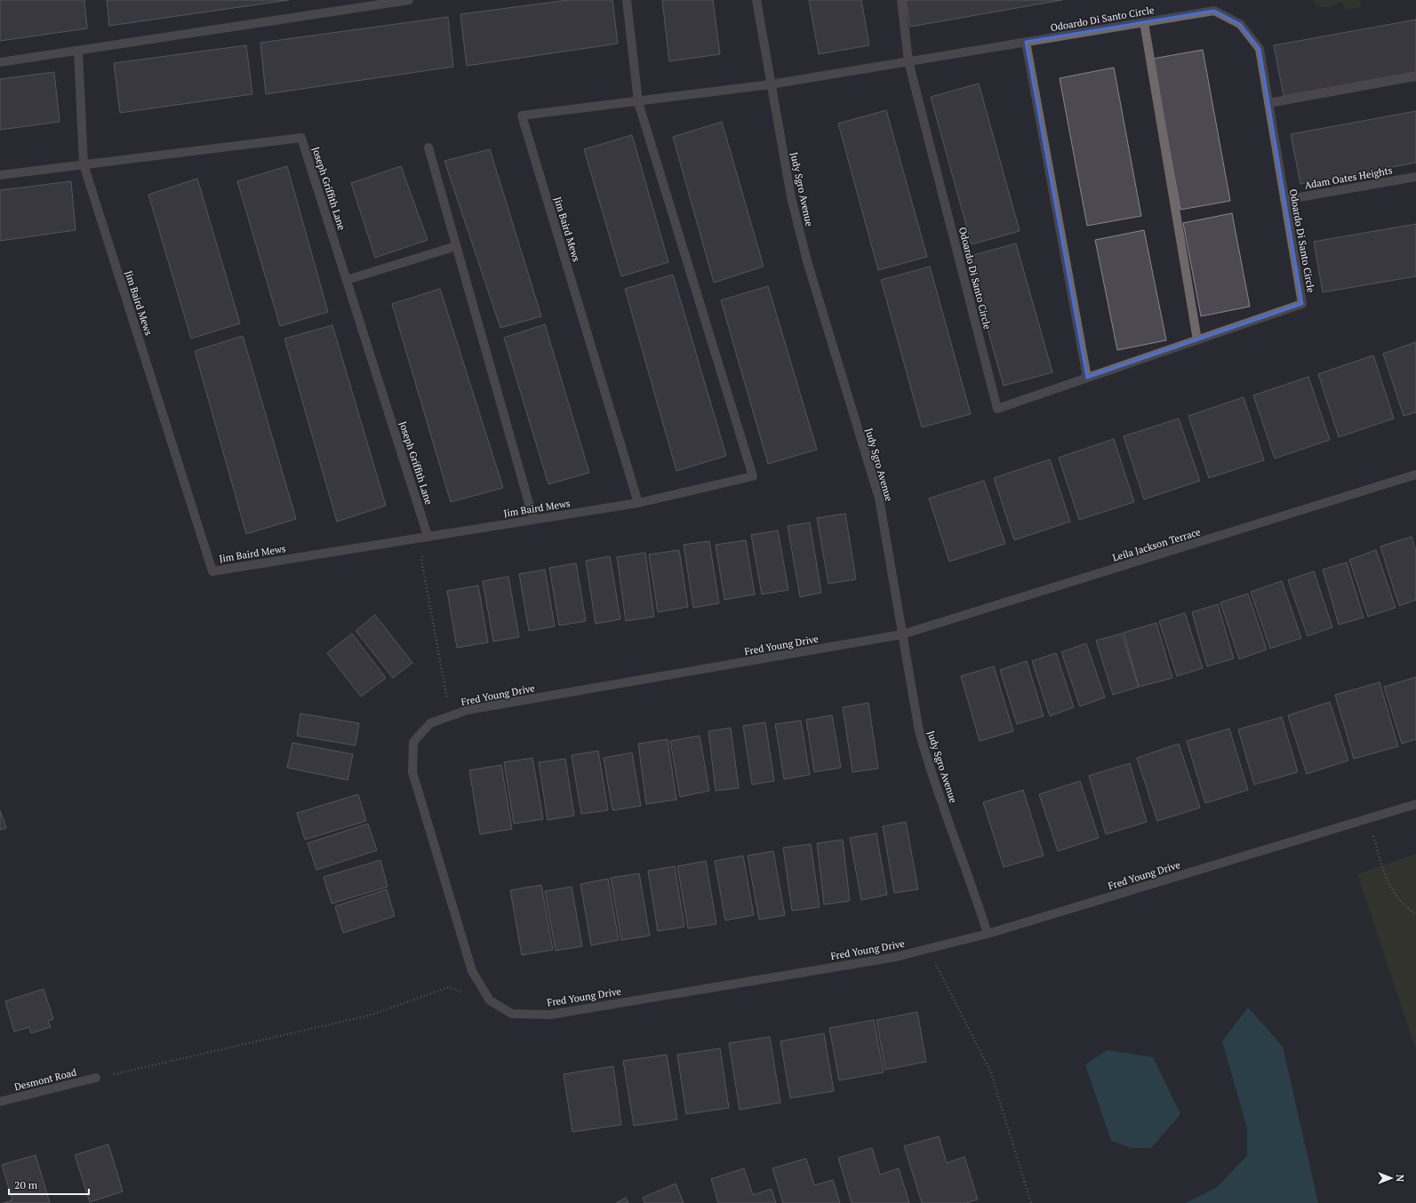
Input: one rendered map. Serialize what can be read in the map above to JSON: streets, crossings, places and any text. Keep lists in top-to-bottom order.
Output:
{
  "streets": {
    "street": [
      "Odoardo Di Santo Circle",
      "Adam Oates Heights",
      "Joseph Griffith Lane",
      "Judy Sgro Avenue",
      "Jim Baird Mews",
      "Leila Jackson Terrace",
      "Fred Young Drive",
      "Desmont Road"
    ]
  },
  "crossings": [
    ["Odoardo Di Santo Circle", "Adam Oates Heights"],
    ["Odoardo Di Santo Circle", "Judy Sgro Avenue"],
    ["Odoardo Di Santo Circle", "Jim Baird Mews"],
    ["Joseph Griffith Lane", "Jim Baird Mews"],
    ["Judy Sgro Avenue", "Jim Baird Mews"],
    ["Judy Sgro Avenue", "Leila Jackson Terrace"],
    ["Judy Sgro Avenue", "Fred Young Drive"],
    ["Leila Jackson Terrace", "Fred Young Drive"]
  ],
  "scale_bar": "20 m",
  "north": "right"
}
